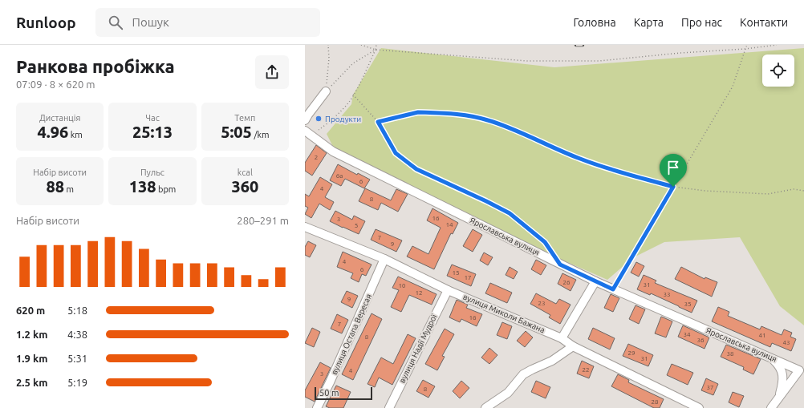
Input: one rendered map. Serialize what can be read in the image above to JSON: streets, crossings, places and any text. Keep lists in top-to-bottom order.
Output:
{
  "streets": {
    "street": [
      "Ярославська вулиця",
      "вулиця Миколи Бажана",
      "вулиця Остапа Вересая",
      "вулиця Надії Мудрої"
    ]
  },
  "crossings": [
    ["вулиця Миколи Бажана", "вулиця Остапа Вересая"],
    ["вулиця Миколи Бажана", "вулиця Надії Мудрої"]
  ],
  "places": ["Продукти"],
  "house_numbers": [
    "2",
    "6а",
    "6",
    "4",
    "8",
    "16",
    "3",
    "14",
    "5",
    "7",
    "9",
    "4",
    "6",
    "15",
    "17",
    "26",
    "31",
    "10",
    "12",
    "33",
    "9",
    "23",
    "35",
    "16",
    "7",
    "34",
    "41",
    "8",
    "36",
    "43",
    "29",
    "38",
    "31",
    "22",
    "4",
    "3",
    "37",
    "8",
    "28"
  ],
  "scale_bar": "50 m",
  "page": {
    "header": "Runloop",
    "search": "Пошук",
    "nav": [
      "Головна",
      "Карта",
      "Про нас",
      "Контакти"
    ],
    "heading": ["Ранкова пробіжка", "07:09 · 8 × 620 m"],
    "stats": [
      ["Дистанція", "4.96 km"],
      ["Час", "25:13"],
      ["Темп", "5:05 /km"],
      ["Набір висоти", "88 m"],
      ["Пульс", "138 bpm"],
      ["kcal", "360"]
    ],
    "chart": ["Набір висоти", "280–291 m"],
    "list": [
      {
        "name": "620 m",
        "note": "5:18"
      },
      {
        "name": "1.2 km",
        "note": "4:38"
      },
      {
        "name": "1.9 km",
        "note": "5:31"
      },
      {
        "name": "2.5 km",
        "note": "5:19"
      }
    ],
    "scale": "50 m"
  }
}
